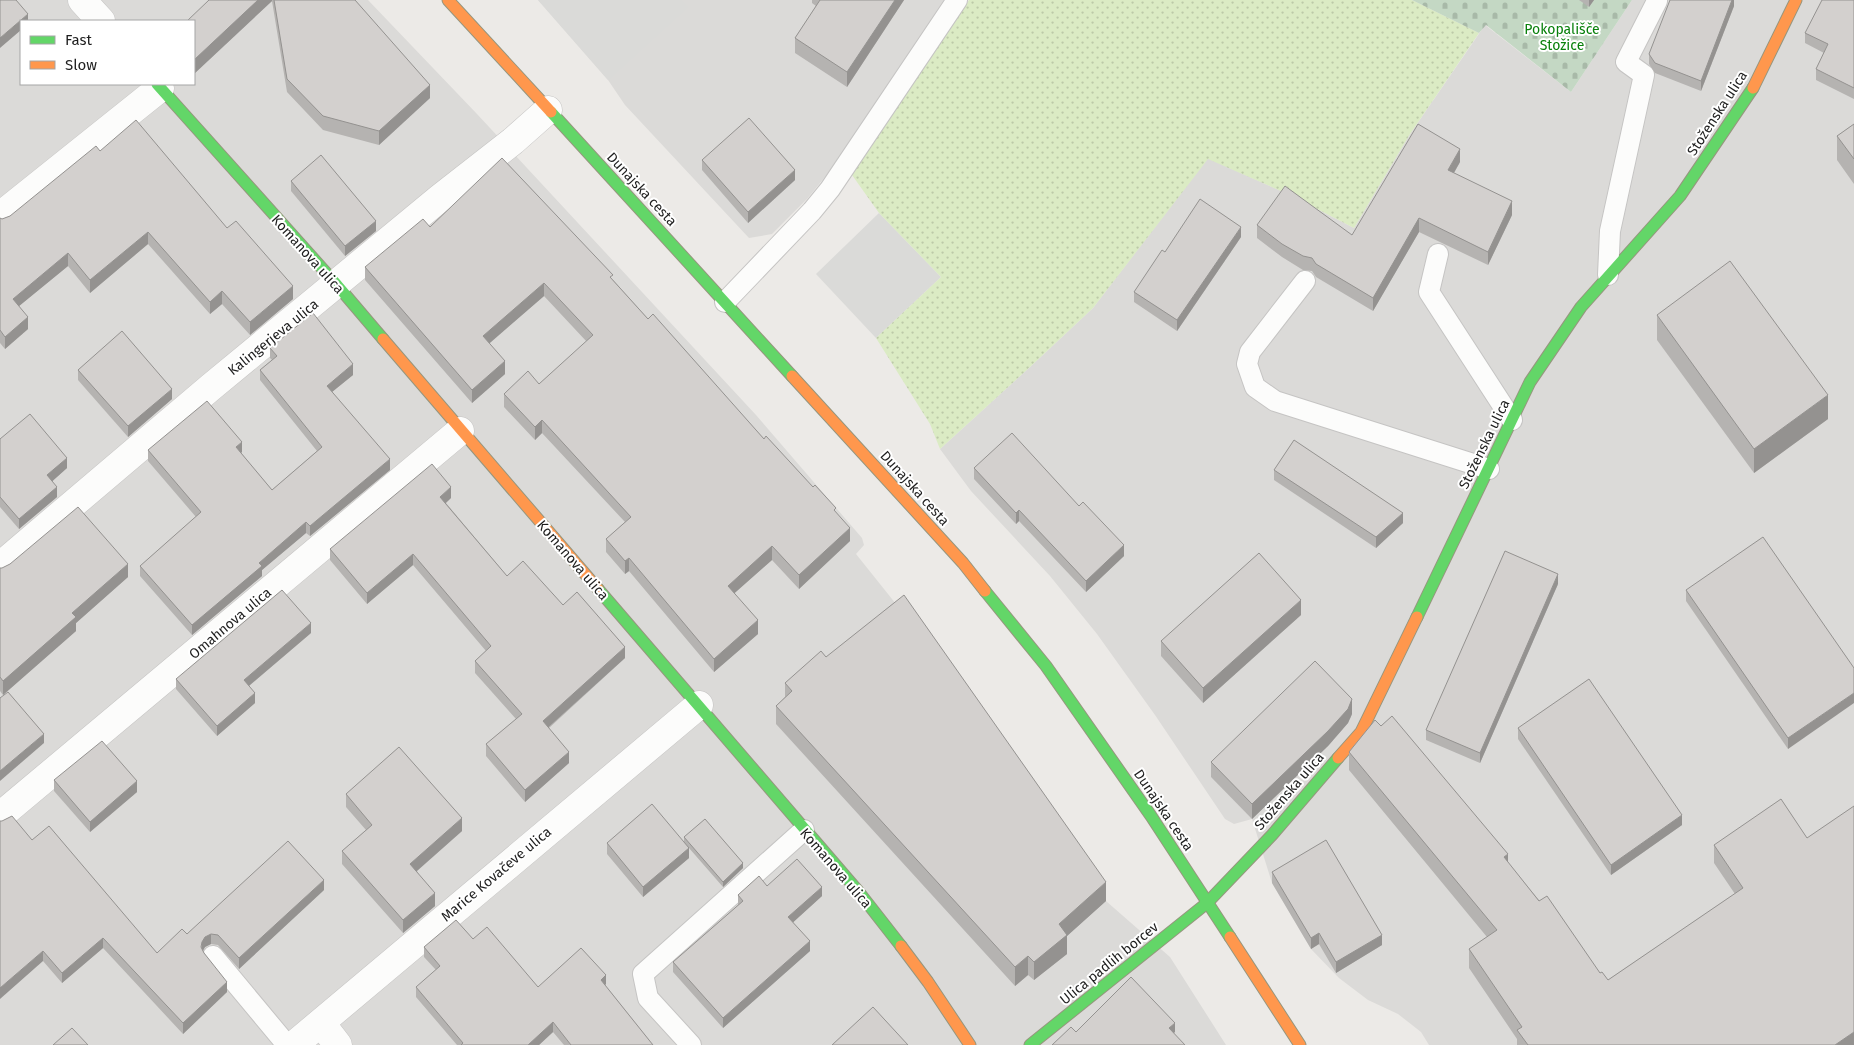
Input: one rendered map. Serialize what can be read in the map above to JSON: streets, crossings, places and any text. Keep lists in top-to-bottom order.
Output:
{
  "streets": {
    "street": [
      "Stoženska ulica",
      "Dunajska cesta",
      "Komanova ulica",
      "Kalingerjeva ulica",
      "Omahnova ulica",
      "Marice Kovačeve ulica",
      "Ulica padlih borcev"
    ]
  },
  "crossings": [
    ["Stoženska ulica", "Dunajska cesta"],
    ["Stoženska ulica", "Ulica padlih borcev"],
    ["Dunajska cesta", "Kalingerjeva ulica"],
    ["Dunajska cesta", "Ulica padlih borcev"],
    ["Komanova ulica", "Kalingerjeva ulica"],
    ["Komanova ulica", "Omahnova ulica"],
    ["Komanova ulica", "Marice Kovačeve ulica"]
  ],
  "parks": ["Pokopališče Stožice"],
  "legend": ["Fast", "Slow"]
}
